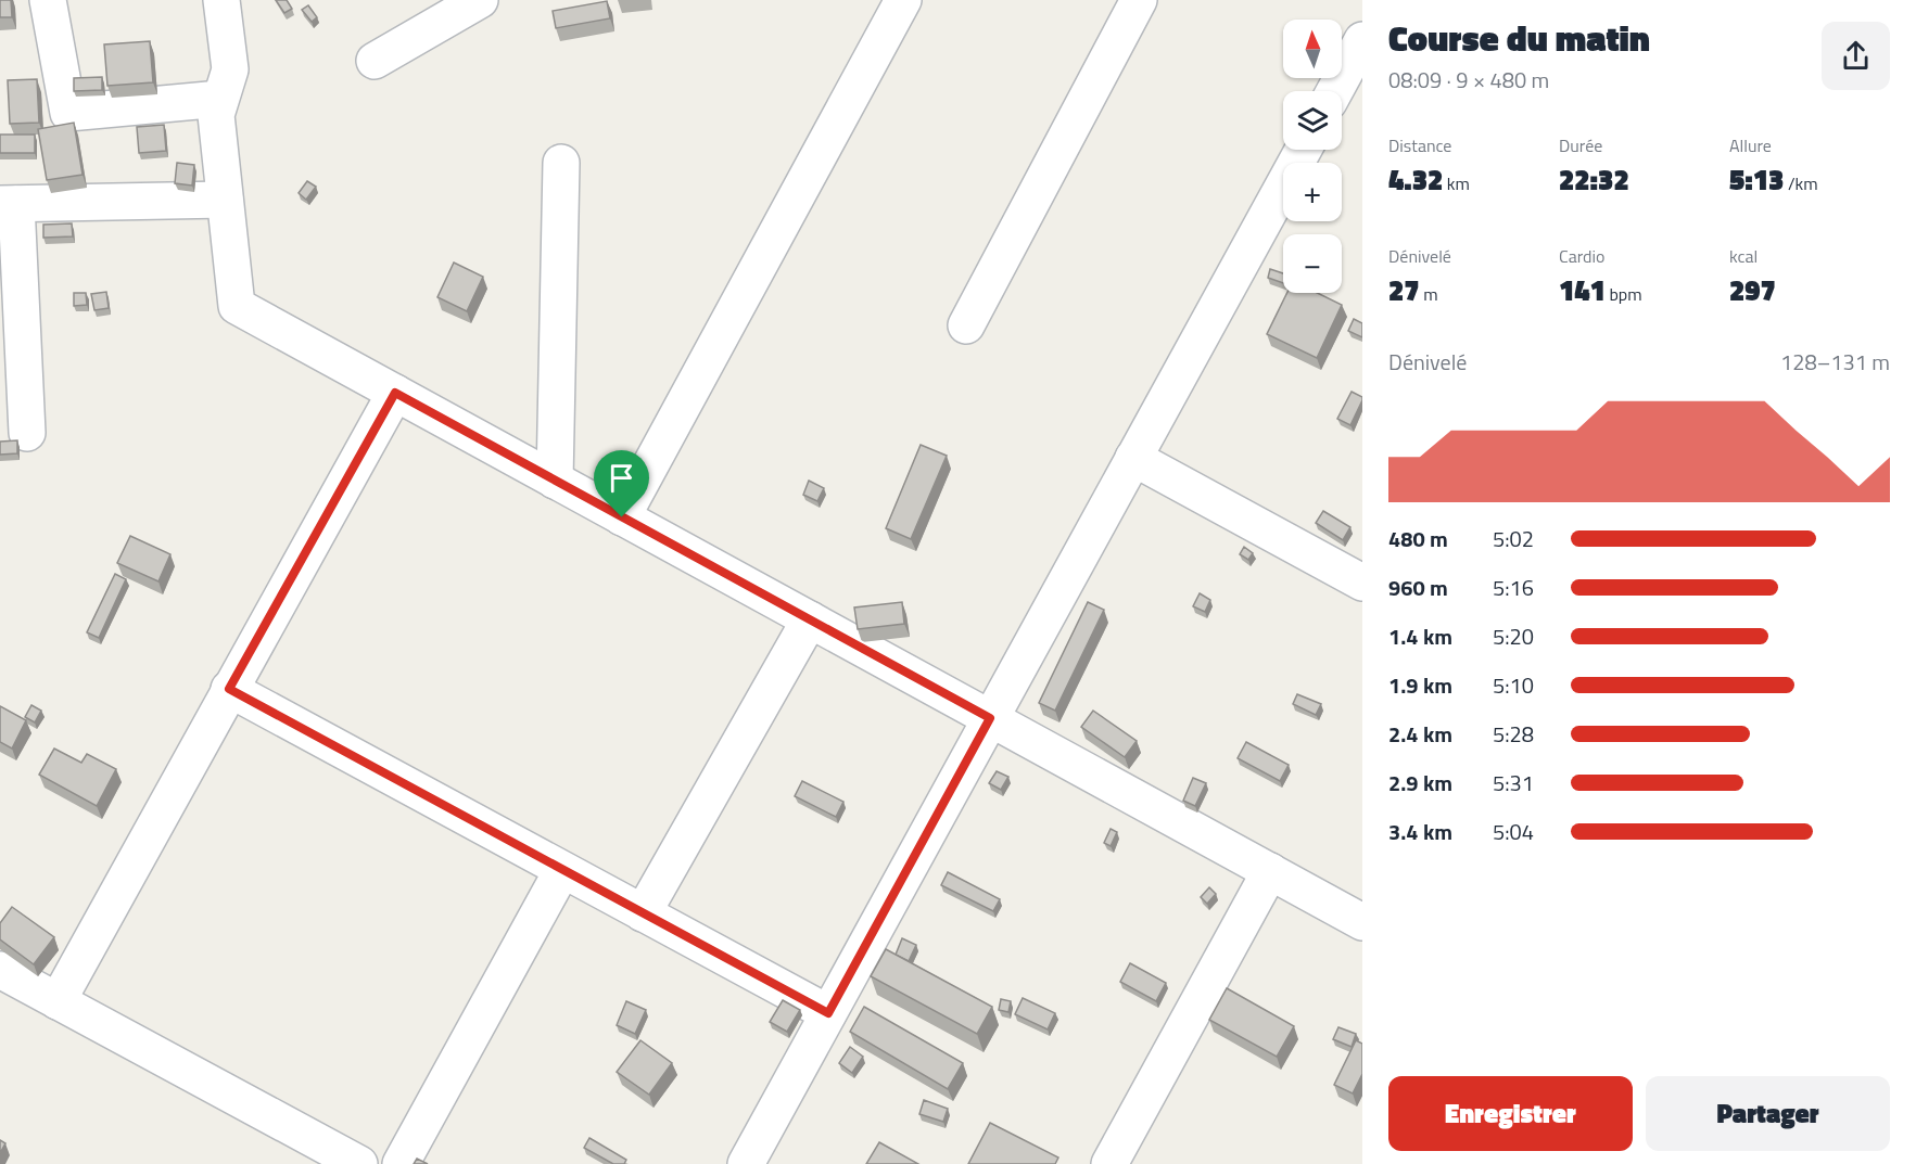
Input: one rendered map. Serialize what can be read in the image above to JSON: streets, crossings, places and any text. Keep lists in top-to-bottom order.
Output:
{
  "north": "top",
  "page": {
    "heading": ["Course du matin", "08:09 · 9 × 480 m"],
    "map_buttons": ["+", "−"],
    "stats": [
      ["Distance", "4.32 km"],
      ["Durée", "22:32"],
      ["Allure", "5:13 /km"],
      ["Dénivelé", "27 m"],
      ["Cardio", "141 bpm"],
      ["kcal", "297"]
    ],
    "chart": ["Dénivelé", "128–131 m"],
    "list": [
      {
        "name": "480 m",
        "note": "5:02"
      },
      {
        "name": "960 m",
        "note": "5:16"
      },
      {
        "name": "1.4 km",
        "note": "5:20"
      },
      {
        "name": "1.9 km",
        "note": "5:10"
      },
      {
        "name": "2.4 km",
        "note": "5:28"
      },
      {
        "name": "2.9 km",
        "note": "5:31"
      },
      {
        "name": "3.4 km",
        "note": "5:04"
      }
    ],
    "buttons": ["Enregistrer", "Partager"]
  }
}
